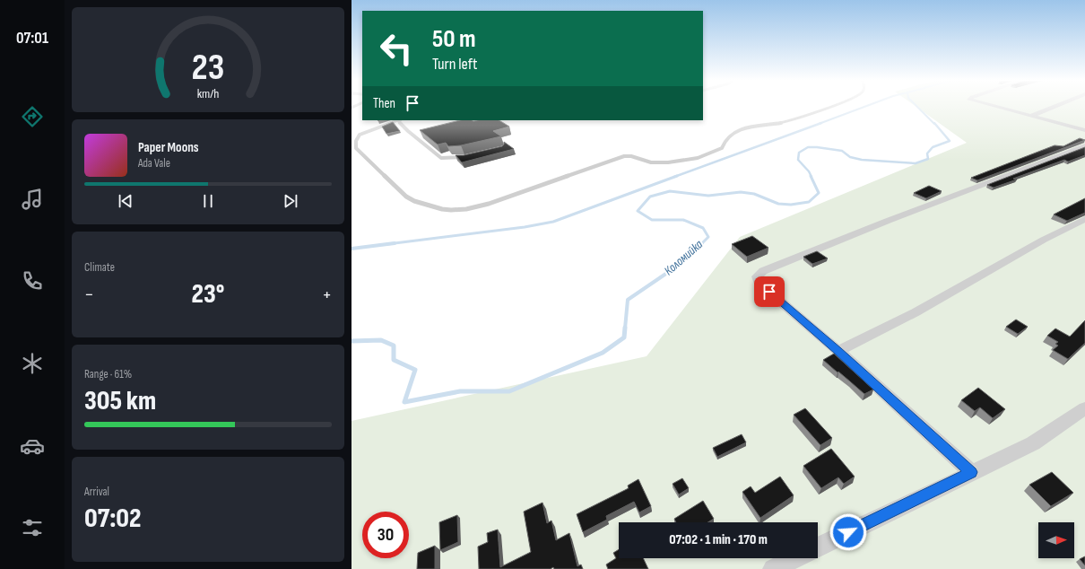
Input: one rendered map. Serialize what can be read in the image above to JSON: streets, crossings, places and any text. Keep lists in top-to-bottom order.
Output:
{
  "water": ["Коломийка"],
  "north": "right",
  "page": {
    "tabs": "07:01",
    "turn": ["50 m", "Turn left"],
    "then": "Then",
    "song": ["Paper Moons", "Ada Vale"],
    "tile": [
      "Climate",
      ["Range · 61%", "305 km"],
      ["Arrival", "07:02"]
    ],
    "heat": ["−", "23°", "+"],
    "limit": "30",
    "trip": "07:02 · 1 min · 170 m",
    "gauge": ["23", "km/h"]
  }
}
